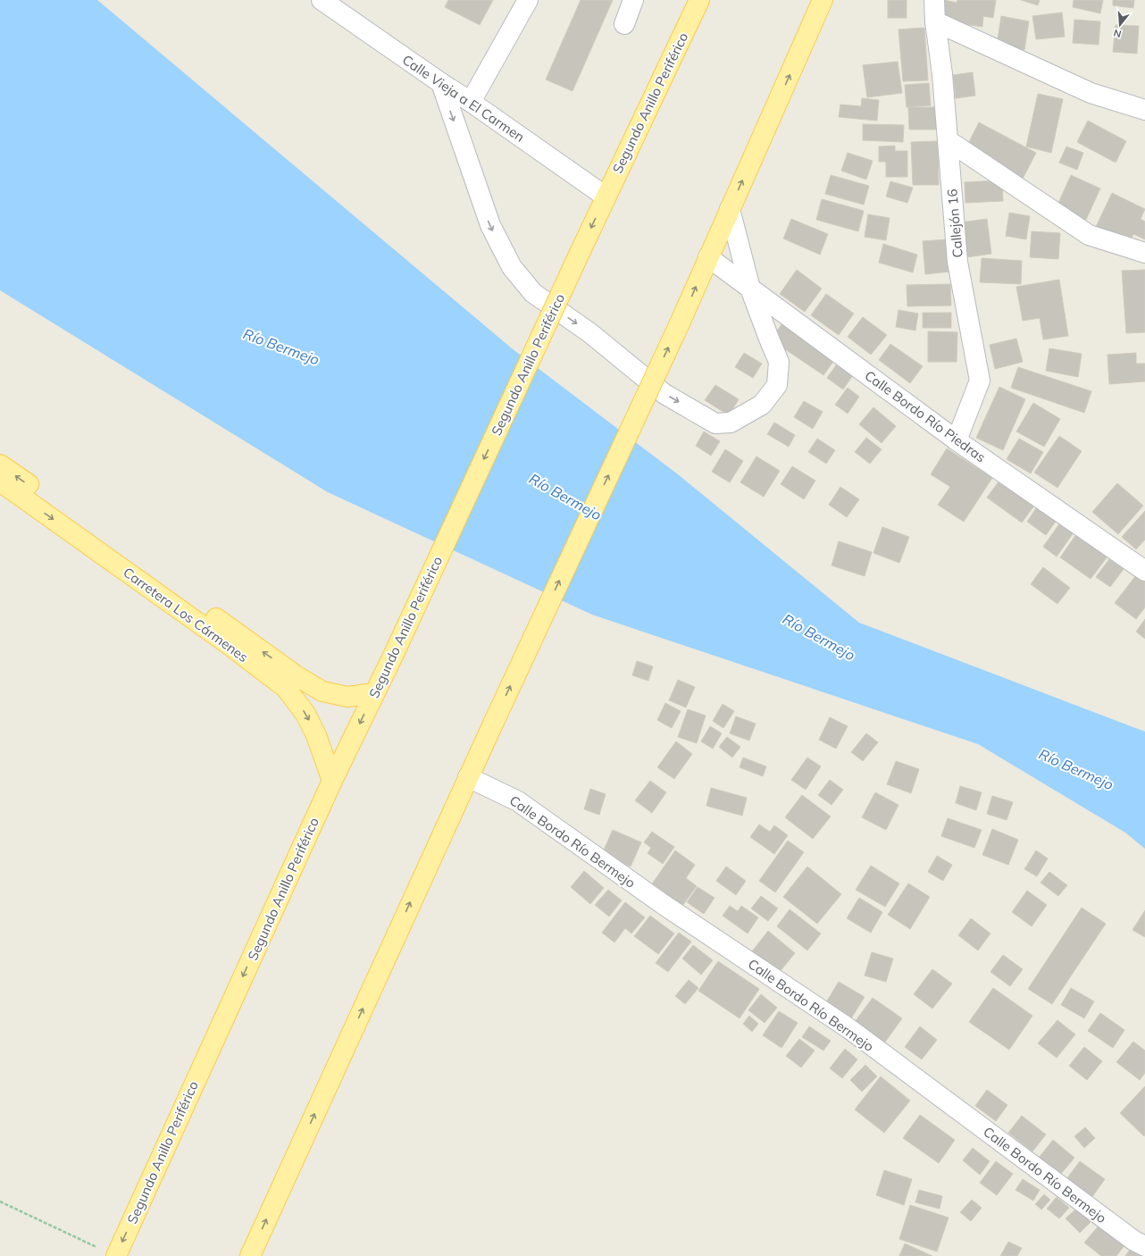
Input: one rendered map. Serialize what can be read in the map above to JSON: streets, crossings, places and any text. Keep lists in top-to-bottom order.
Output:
{
  "streets": {
    "main road": ["Segundo Anillo Periférico", "Carretera Los Cármenes"],
    "street": [
      "Calle Vieja a El Carmen",
      "Callejón 16",
      "Calle Bordo Río Piedras",
      "Calle Bordo Río Bermejo"
    ]
  },
  "crossings": [
    ["Calle Vieja a El Carmen", "Segundo Anillo Periférico"],
    ["Segundo Anillo Periférico", "Carretera Los Cármenes"],
    ["Callejón 16", "Calle Bordo Río Piedras"]
  ],
  "water": ["Río Bermejo"],
  "north": "bottom"
}
